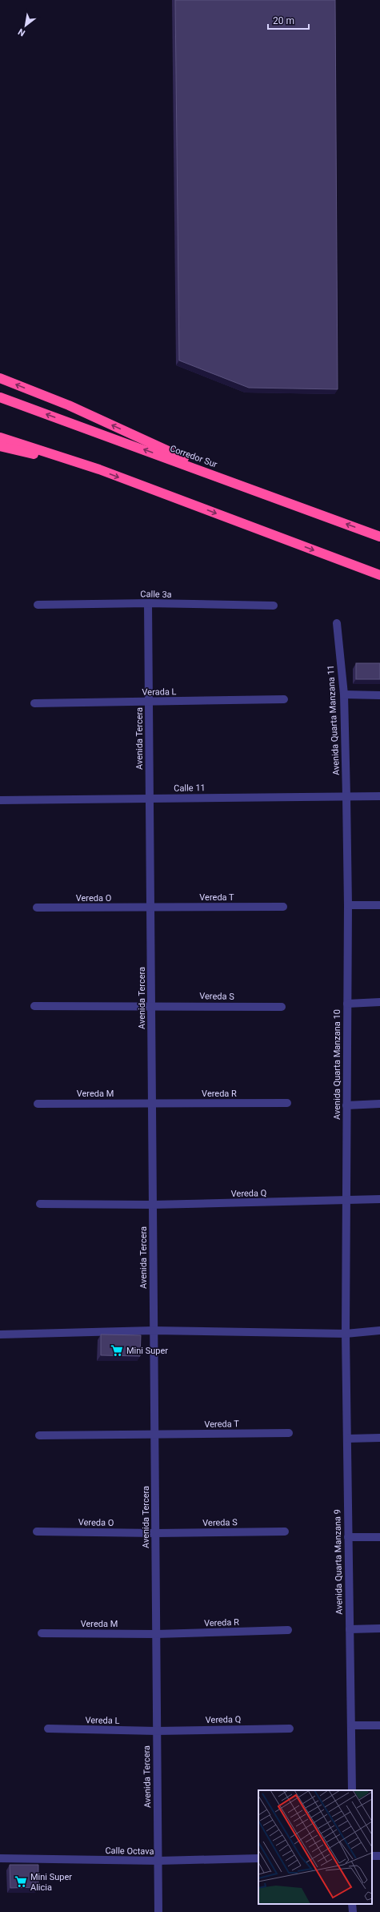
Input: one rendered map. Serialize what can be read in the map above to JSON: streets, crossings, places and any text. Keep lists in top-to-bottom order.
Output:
{
  "streets": {
    "highway": ["Corredor Sur"],
    "street": [
      "Calle 3a",
      "Verada L",
      "Avenida Quarta Manzana 11",
      "Avenida Tercera",
      "Calle 11",
      "Vereda T",
      "Vereda O",
      "Vereda S",
      "Avenida Quarta Manzana 10",
      "Vereda M",
      "Vereda R",
      "Vereda Q",
      "Avenida Quarta Manzana 9",
      "Vereda L",
      "Calle Octava"
    ]
  },
  "crossings": [
    ["Calle 3a", "Avenida Tercera"],
    ["Verada L", "Avenida Tercera"],
    ["Avenida Quarta Manzana 11", "Calle 11"],
    ["Avenida Quarta Manzana 11", "Avenida Quarta Manzana 10"],
    ["Avenida Tercera", "Calle 11"],
    ["Avenida Tercera", "Vereda T"],
    ["Avenida Tercera", "Vereda O"],
    ["Avenida Tercera", "Vereda S"],
    ["Avenida Tercera", "Vereda M"],
    ["Avenida Tercera", "Vereda R"],
    ["Avenida Tercera", "Vereda Q"],
    ["Avenida Tercera", "Vereda L"],
    ["Avenida Tercera", "Calle Octava"],
    ["Calle 11", "Avenida Quarta Manzana 10"],
    ["Vereda T", "Vereda O"],
    ["Vereda O", "Vereda S"],
    ["Avenida Quarta Manzana 10", "Vereda Q"],
    ["Avenida Quarta Manzana 10", "Avenida Quarta Manzana 9"],
    ["Vereda M", "Vereda R"],
    ["Vereda Q", "Vereda L"]
  ],
  "places": {
    "supermarket": ["Mini Super", "Mini Super Alicia"]
  },
  "scale_bar": "20 m",
  "north": "bottom left"
}
